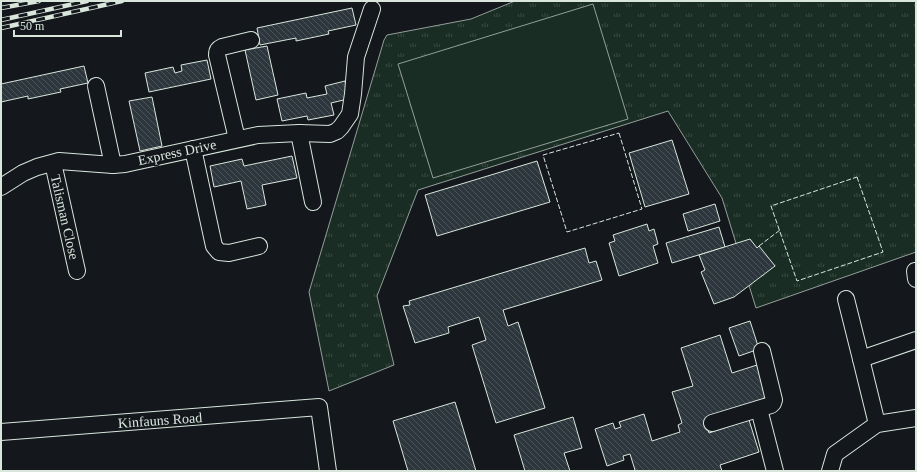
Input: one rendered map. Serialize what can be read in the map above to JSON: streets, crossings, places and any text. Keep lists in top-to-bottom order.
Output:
{
  "streets": {
    "street": ["Express Drive", "Talisman Close", "Kinfauns Road"]
  },
  "crossings": [
    ["Express Drive", "Talisman Close"]
  ],
  "scale_bar": "50 m"
}
